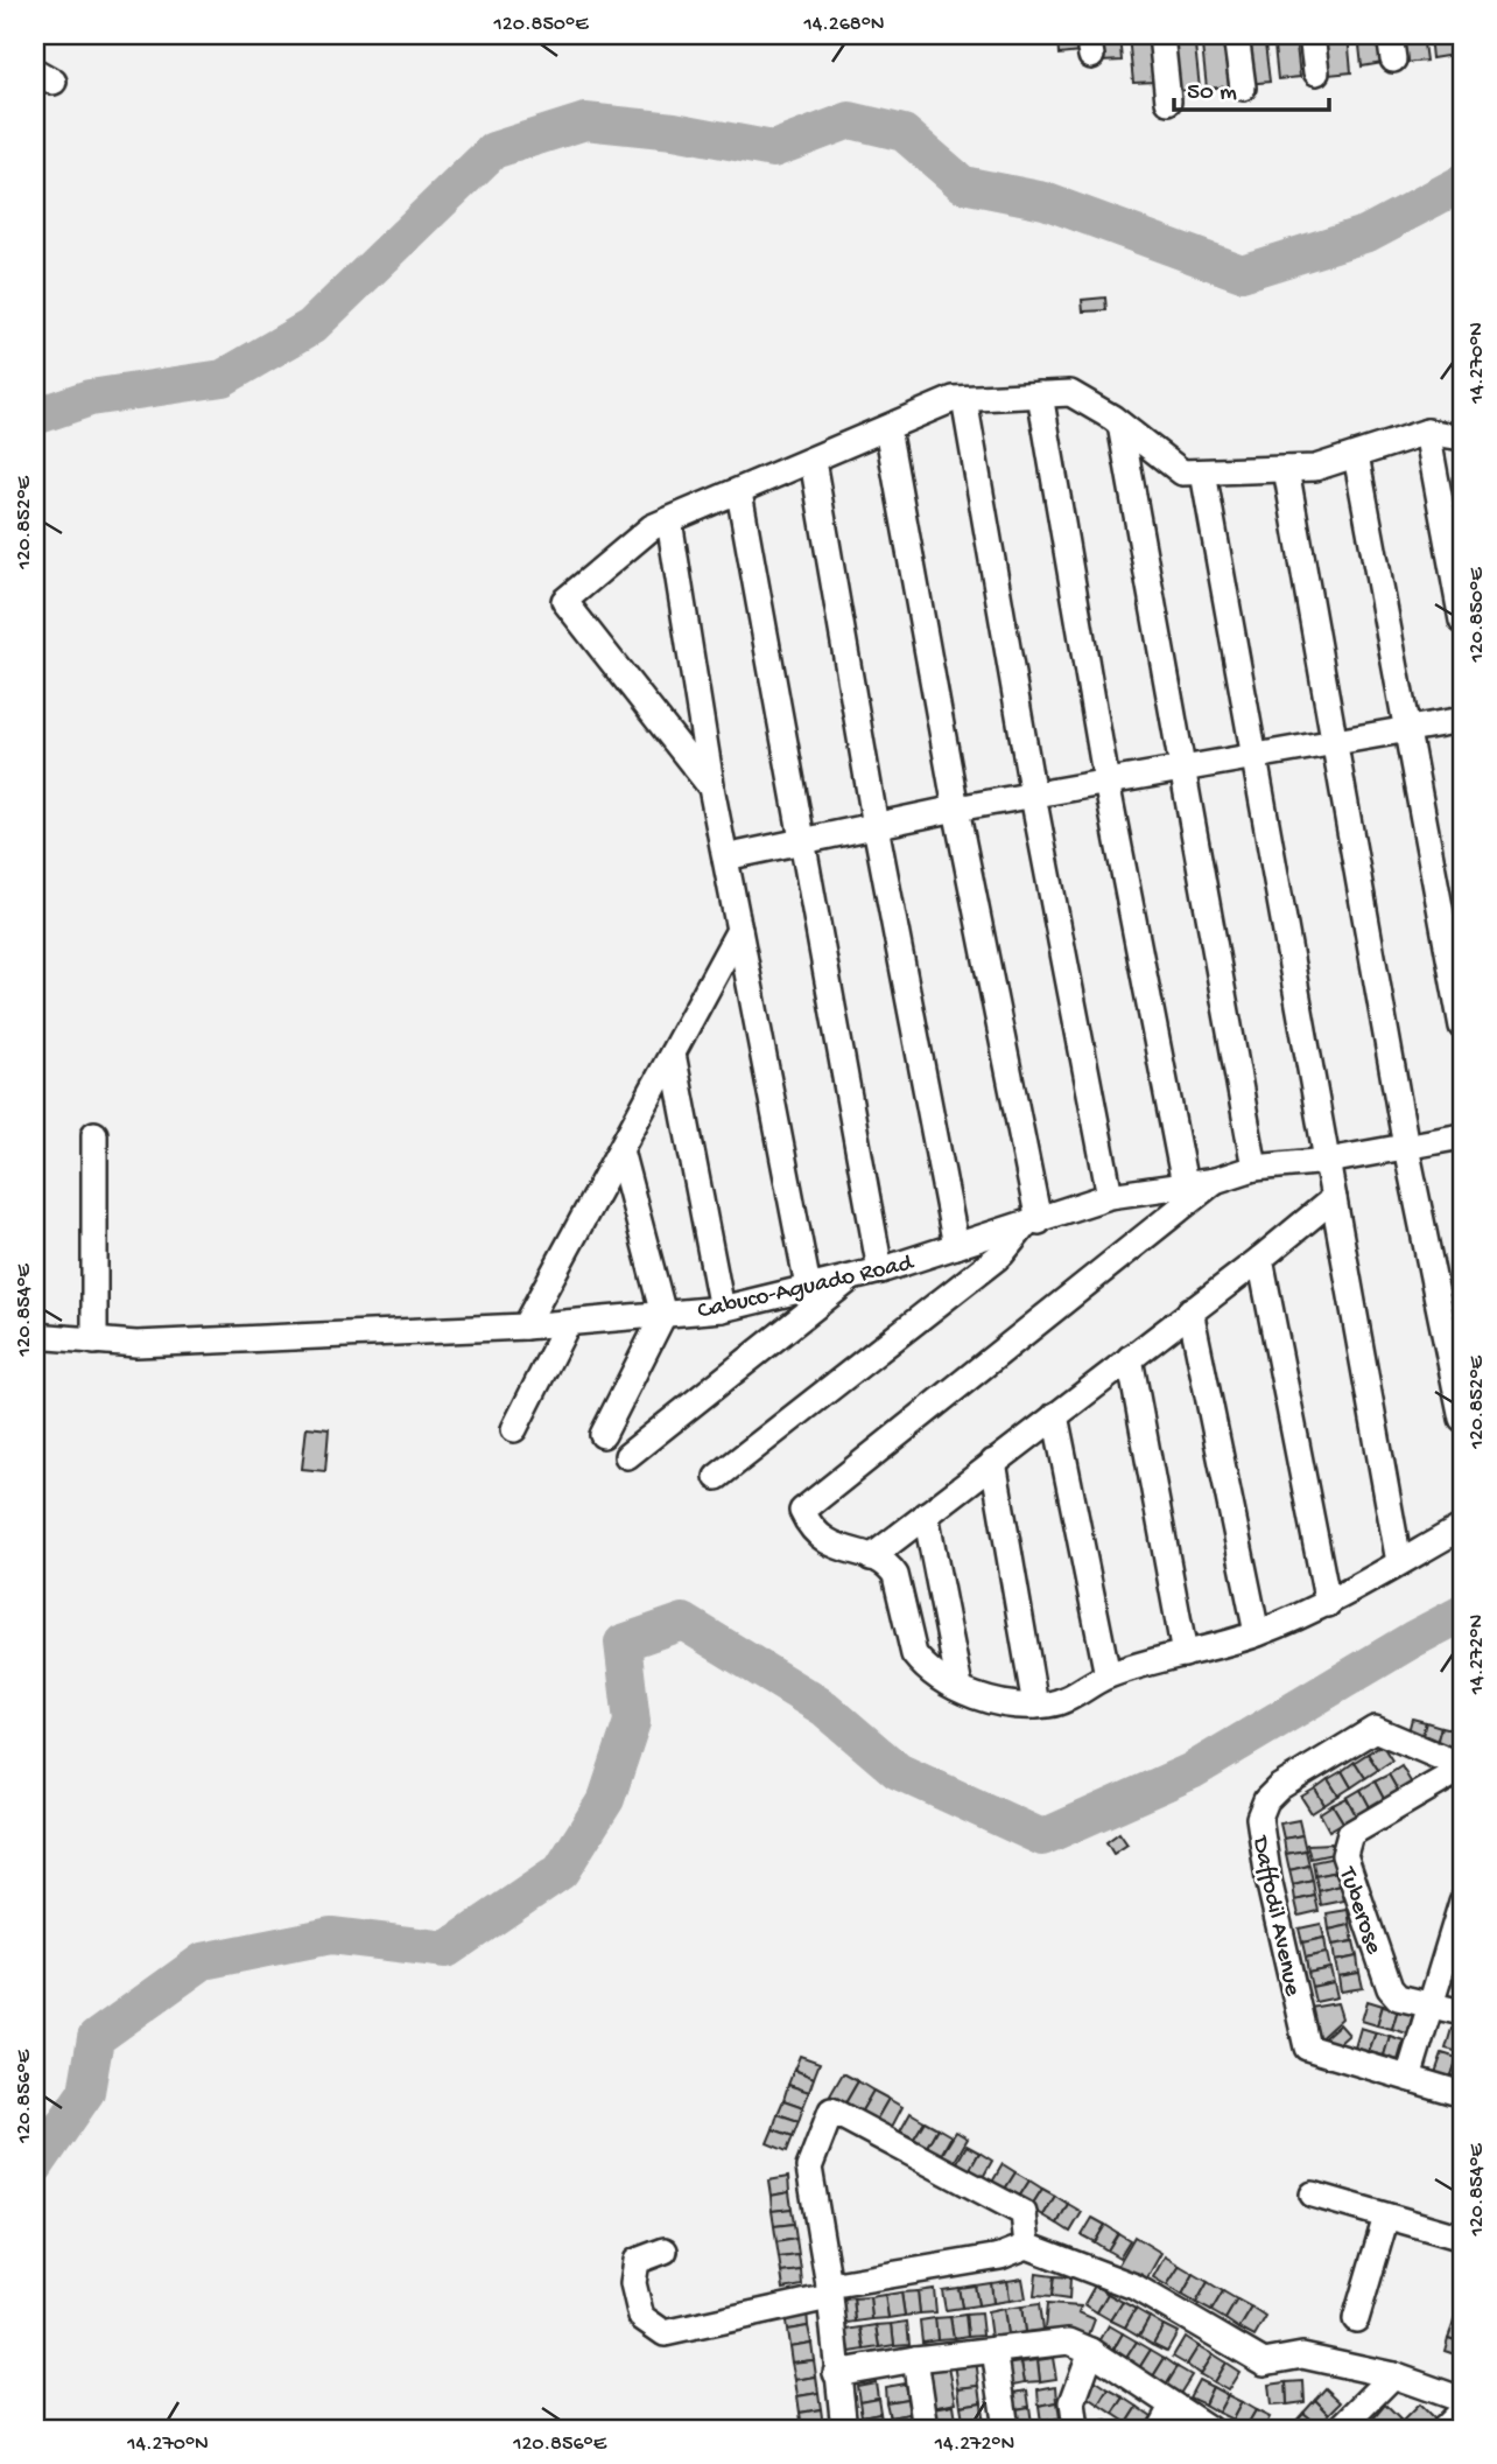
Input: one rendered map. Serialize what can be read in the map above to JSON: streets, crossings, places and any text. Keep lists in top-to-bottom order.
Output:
{
  "streets": {
    "street": ["Cabuco-Aguado Road", "Tuberose", "Daffodil Avenue"]
  },
  "crossings": [
    ["Tuberose", "Daffodil Avenue"]
  ],
  "scale_bar": "50 m",
  "coordinates": [
    "120.850°E",
    "14.268°N",
    "14.270°N",
    "120.852°E",
    "120.854°E",
    "14.272°N",
    "120.856°E"
  ]
}
